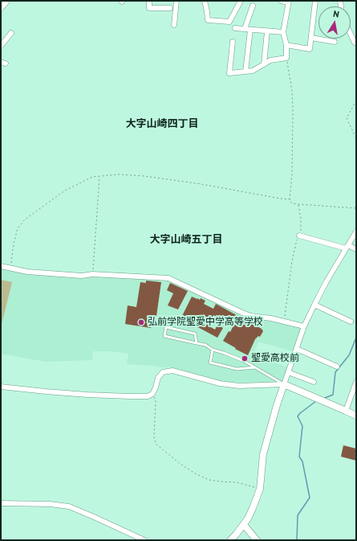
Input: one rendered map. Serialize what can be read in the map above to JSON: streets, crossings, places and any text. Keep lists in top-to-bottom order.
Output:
{
  "districts": ["大字山崎四丁目", "大字山崎五丁目"],
  "places": ["弘前学院聖愛中学高等学校", "聖愛高校前"],
  "north": "top"
}
